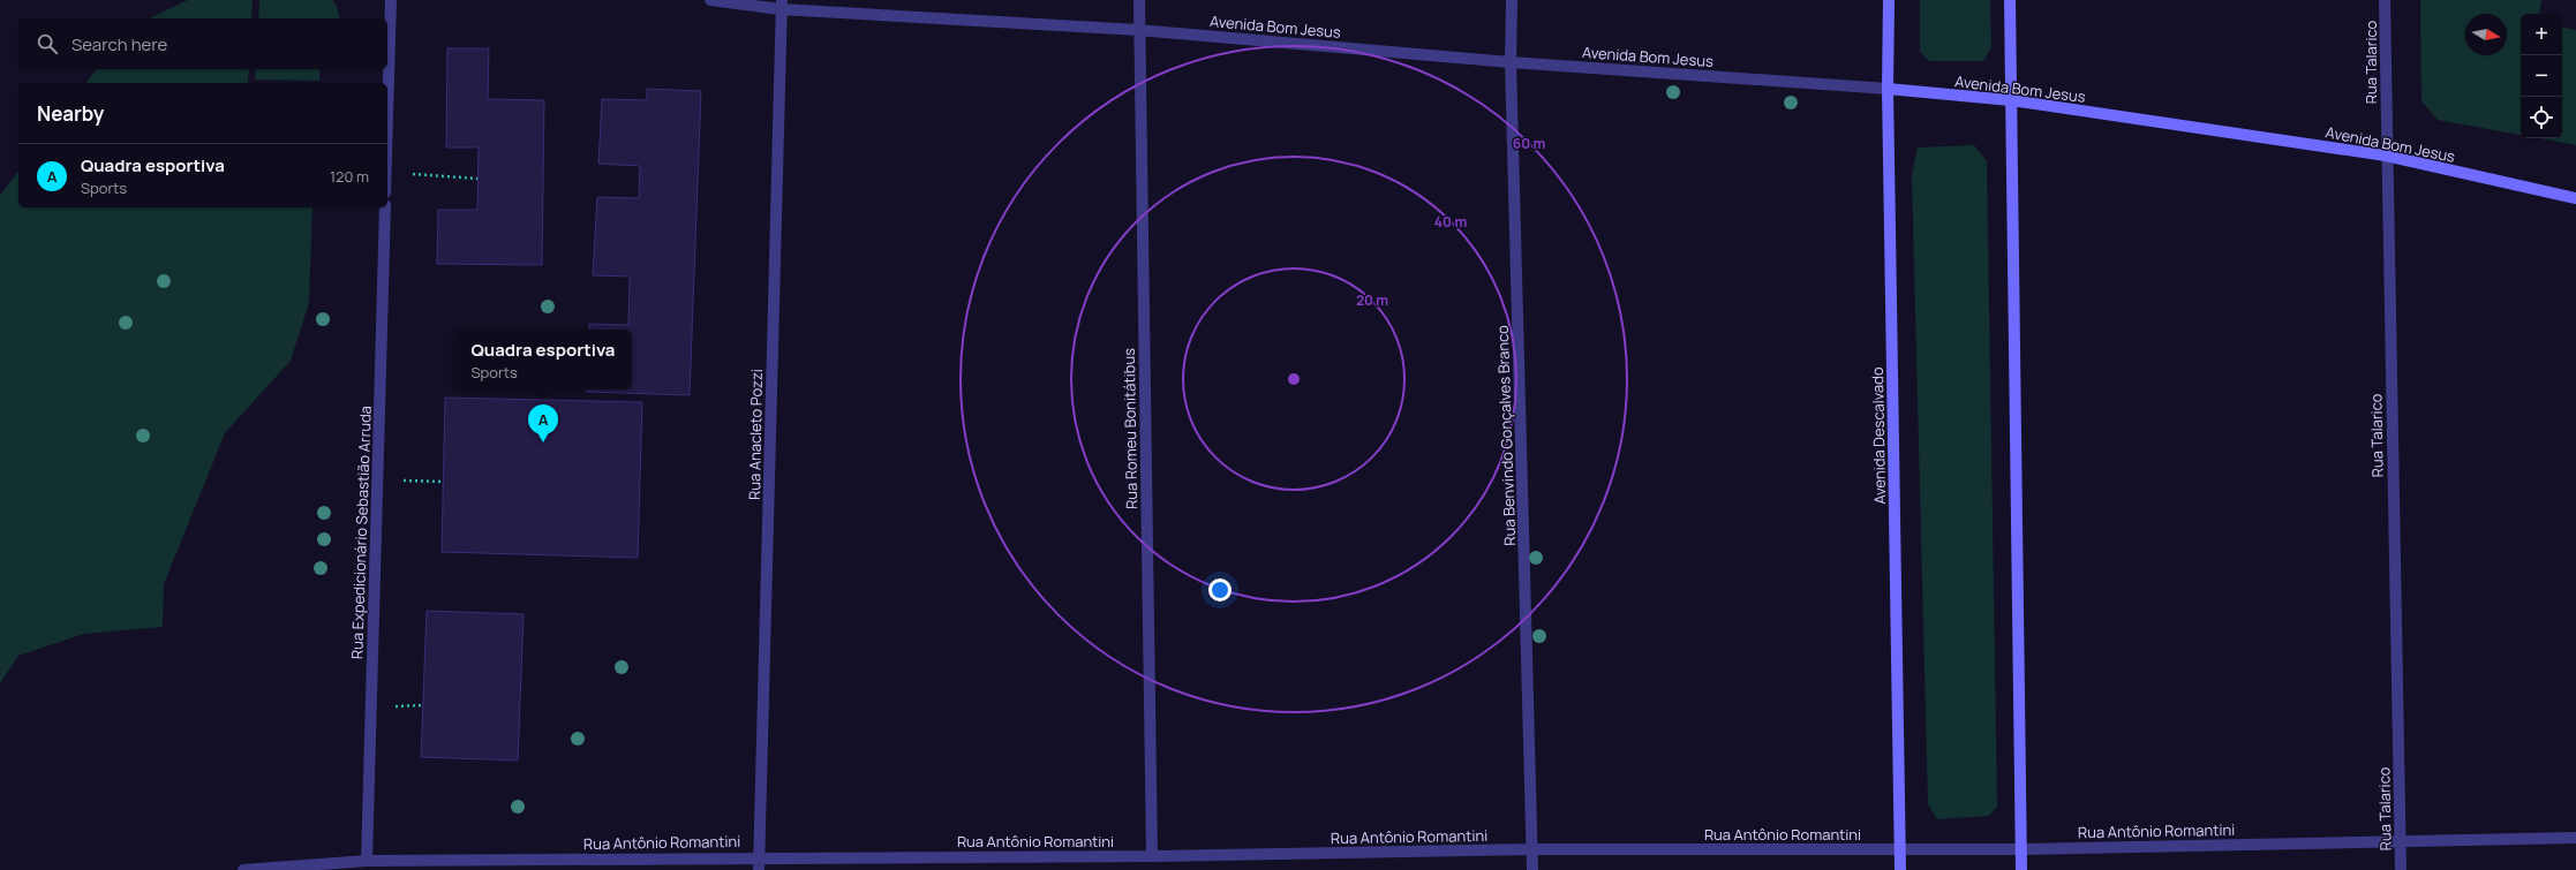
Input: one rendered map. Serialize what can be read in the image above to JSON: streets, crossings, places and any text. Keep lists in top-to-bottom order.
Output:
{
  "streets": {
    "street": [
      "Avenida Bom Jesus",
      "Rua Talarico",
      "Rua Romeu Bonitátibus",
      "Rua Anacleto Pozzi",
      "Rua Benvindo Gonçalves Branco",
      "Avenida Descalvado",
      "Rua Expedicionário Sebastião Arruda",
      "Rua Antônio Romantini"
    ]
  },
  "crossings": [
    ["Avenida Bom Jesus", "Rua Talarico"],
    ["Avenida Bom Jesus", "Rua Romeu Bonitátibus"],
    ["Avenida Bom Jesus", "Rua Anacleto Pozzi"],
    ["Avenida Bom Jesus", "Rua Benvindo Gonçalves Branco"],
    ["Avenida Bom Jesus", "Avenida Descalvado"],
    ["Rua Talarico", "Rua Antônio Romantini"],
    ["Rua Romeu Bonitátibus", "Rua Antônio Romantini"],
    ["Rua Anacleto Pozzi", "Rua Antônio Romantini"],
    ["Rua Benvindo Gonçalves Branco", "Rua Antônio Romantini"],
    ["Avenida Descalvado", "Rua Antônio Romantini"],
    ["Rua Expedicionário Sebastião Arruda", "Rua Antônio Romantini"]
  ],
  "north": "right",
  "page": {
    "map_buttons": ["+", "−"],
    "search": "Search here",
    "heading": "Nearby",
    "list": [
      {
        "mark": "A",
        "name": "Quadra esportiva",
        "note": "Sports",
        "value": "120 m"
      }
    ],
    "popup": ["Quadra esportiva", "Sports"],
    "pins": "A"
  },
  "rings": ["60 m", "40 m", "20 m"]
}
